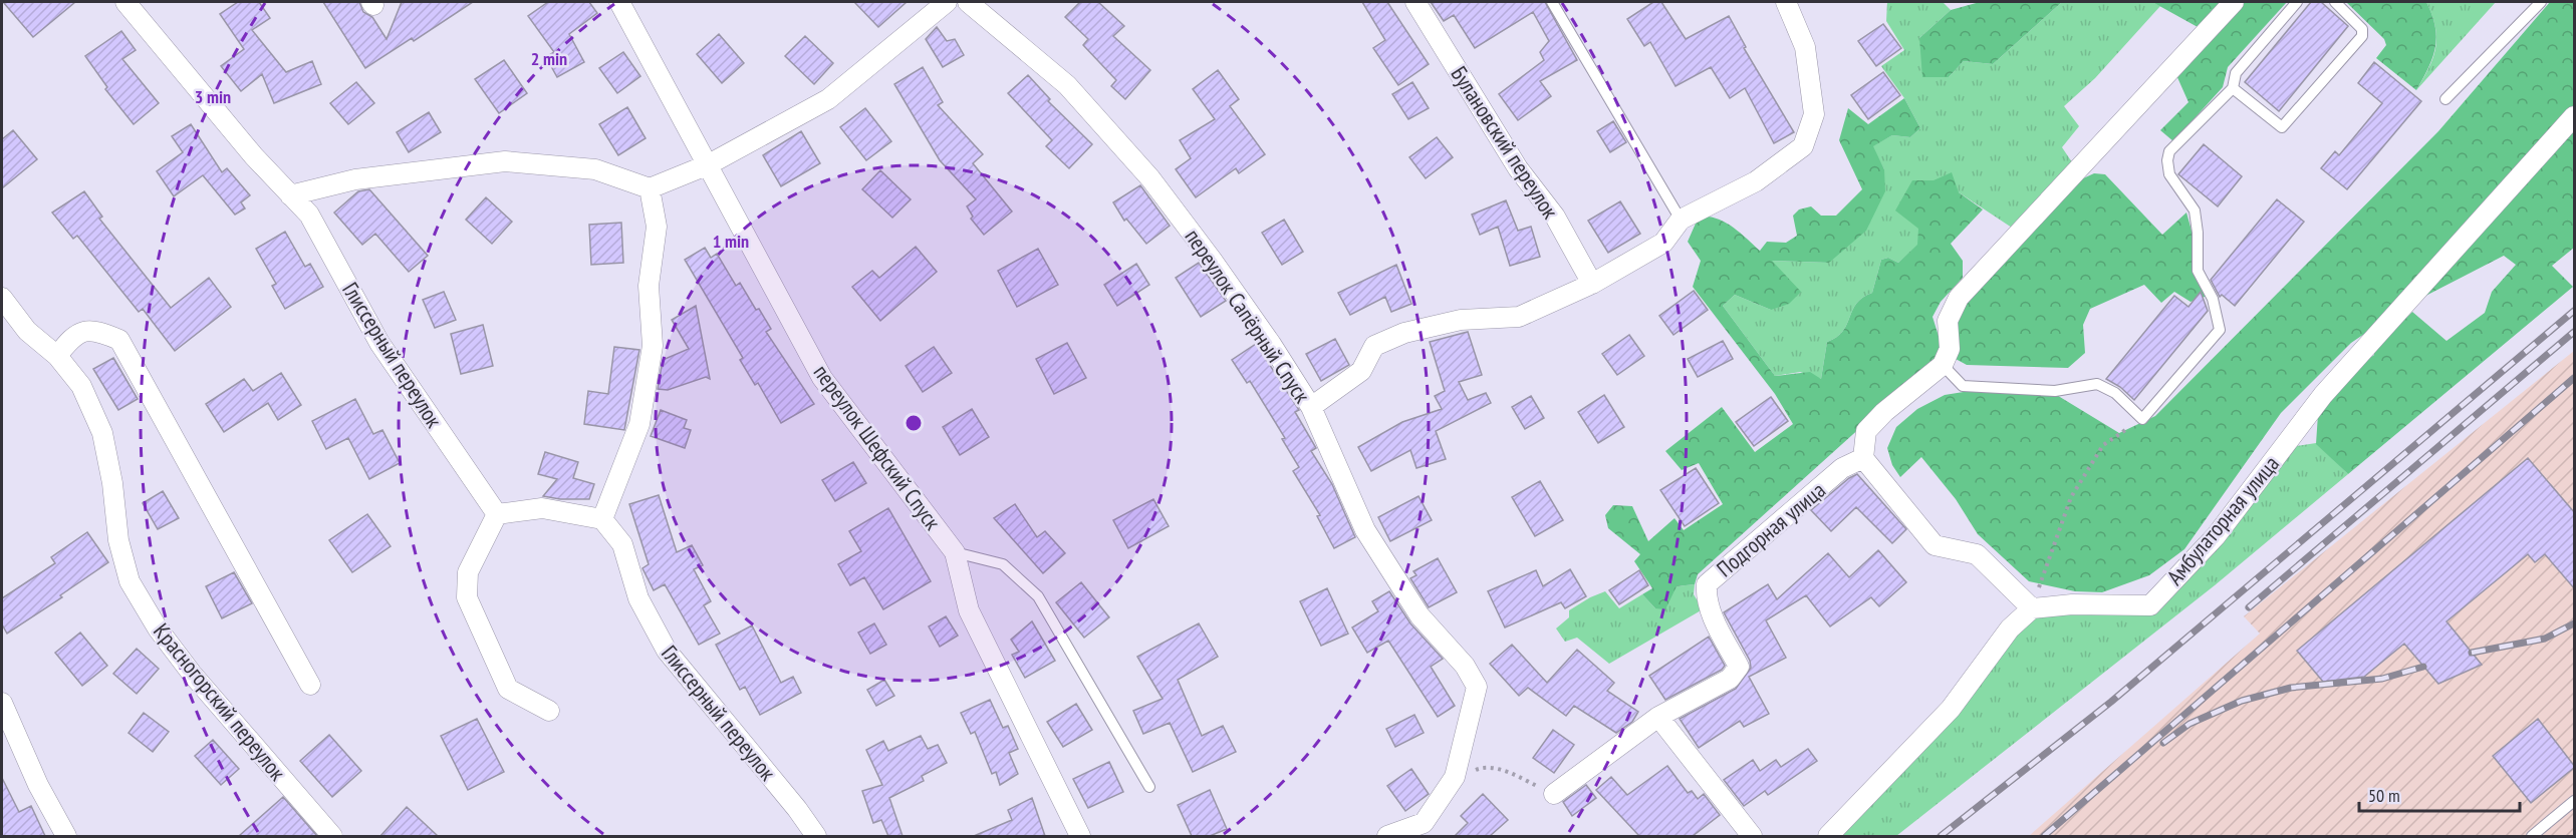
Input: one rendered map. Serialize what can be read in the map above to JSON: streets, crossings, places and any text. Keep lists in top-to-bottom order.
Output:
{
  "streets": {
    "street": [
      "Булановский переулок",
      "переулок Сапёрный Спуск",
      "Глиссерный переулок",
      "переулок Шефский Спуск",
      "Амбулаторная улица",
      "Подгорная улица",
      "Красногорский переулок"
    ]
  },
  "scale_bar": "50 m",
  "rings": ["2 min", "3 min", "1 min"]
}
